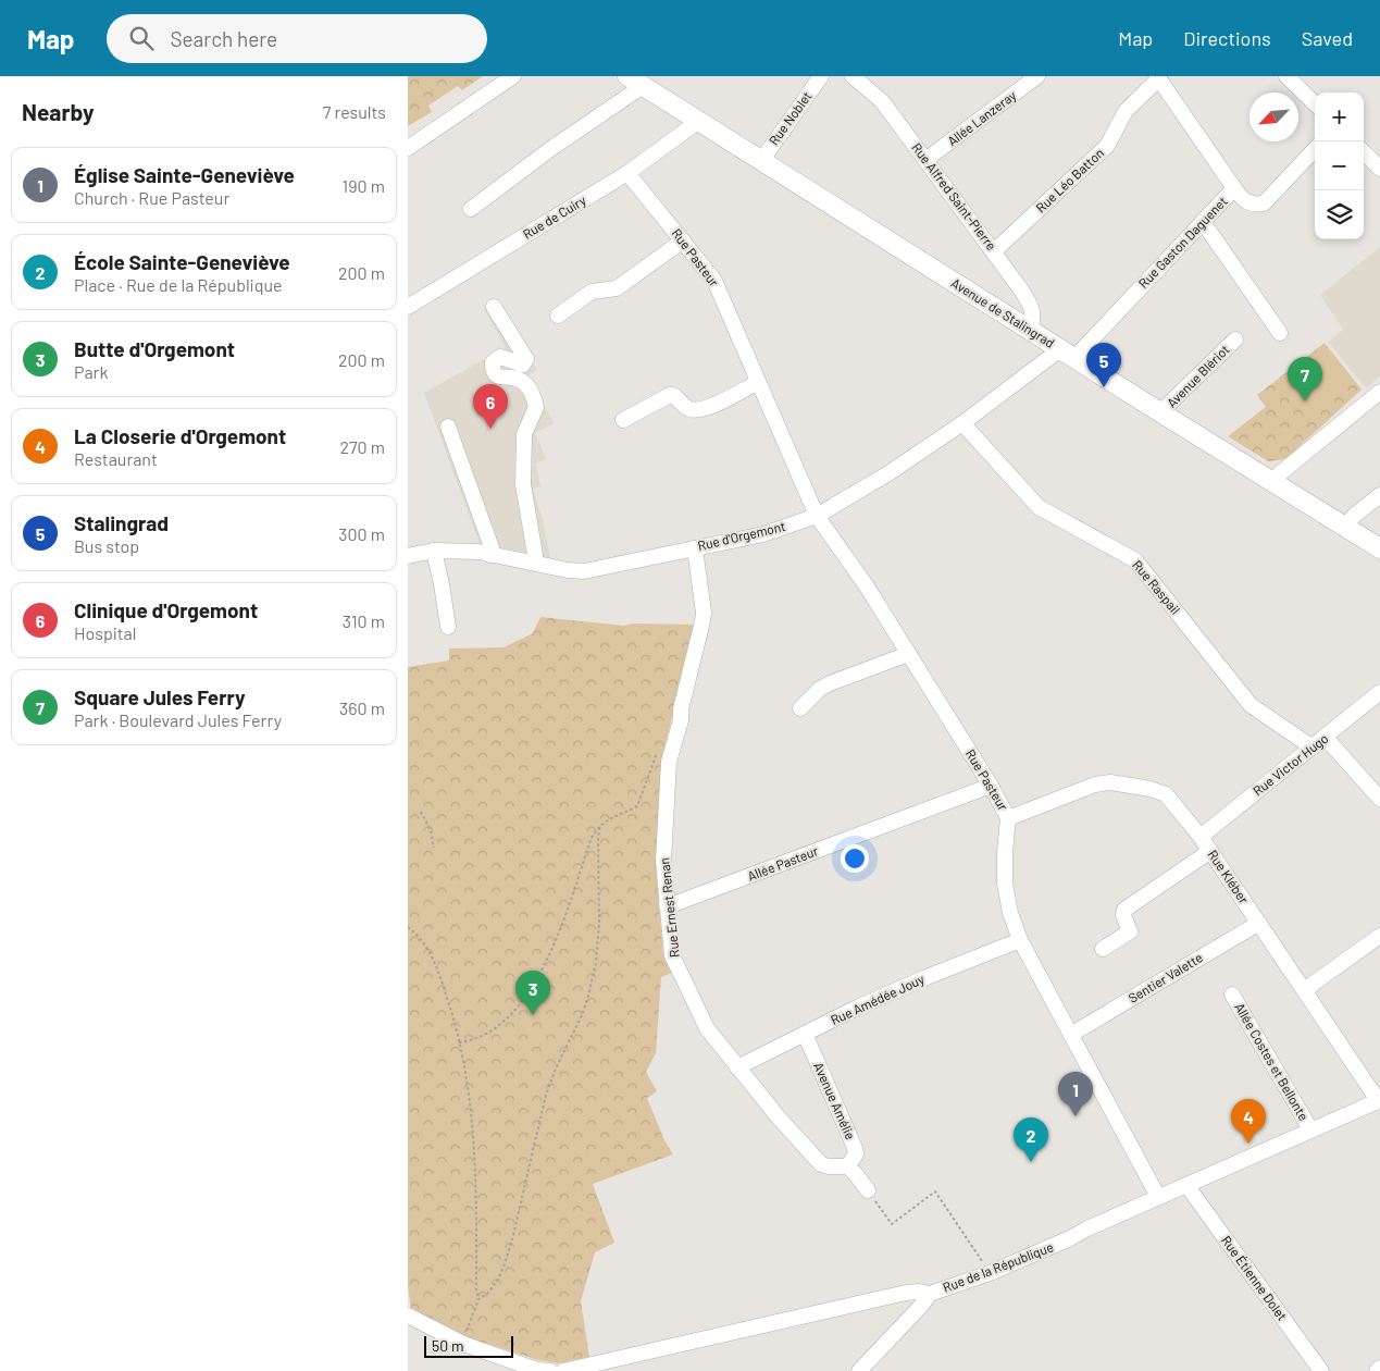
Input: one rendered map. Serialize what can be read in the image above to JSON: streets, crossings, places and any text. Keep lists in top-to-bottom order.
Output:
{
  "streets": {
    "main road": ["Avenue de Stalingrad"],
    "street": [
      "Rue Noblet",
      "Allée Lanzeray",
      "Rue Léo Batton",
      "Rue Alfred Saint-Pierre",
      "Rue de Cuiry",
      "Rue Gaston Daguenet",
      "Rue Pasteur",
      "Avenue Blériot",
      "Rue d'Orgemont",
      "Rue Raspail",
      "Rue Victor Hugo",
      "Allée Pasteur",
      "Rue Kléber",
      "Rue Ernest Renan",
      "Sentier Valette",
      "Rue Amédée Jouy",
      "Allée Costes et Bellonte",
      "Avenue Amélie",
      "Rue de la République",
      "Rue Étienne Dolet"
    ]
  },
  "crossings": [
    ["Rue Noblet", "Avenue de Stalingrad"],
    ["Allée Lanzeray", "Rue Alfred Saint-Pierre"],
    ["Rue Léo Batton", "Rue Alfred Saint-Pierre"],
    ["Rue Alfred Saint-Pierre", "Avenue de Stalingrad"],
    ["Rue de Cuiry", "Rue Pasteur"],
    ["Rue de Cuiry", "Avenue de Stalingrad"],
    ["Rue Gaston Daguenet", "Avenue de Stalingrad"],
    ["Rue Gaston Daguenet", "Rue d'Orgemont"],
    ["Rue Pasteur", "Rue d'Orgemont"],
    ["Rue Pasteur", "Allée Pasteur"],
    ["Rue Pasteur", "Rue Kléber"],
    ["Rue Pasteur", "Sentier Valette"],
    ["Rue Pasteur", "Rue Amédée Jouy"],
    ["Rue Pasteur", "Rue de la République"],
    ["Avenue de Stalingrad", "Avenue Blériot"],
    ["Avenue de Stalingrad", "Rue d'Orgemont"],
    ["Rue d'Orgemont", "Rue Raspail"],
    ["Rue d'Orgemont", "Rue Ernest Renan"],
    ["Rue Raspail", "Rue Victor Hugo"],
    ["Rue Victor Hugo", "Rue Kléber"],
    ["Allée Pasteur", "Rue Ernest Renan"],
    ["Rue Kléber", "Sentier Valette"],
    ["Rue Kléber", "Rue de la République"],
    ["Rue Ernest Renan", "Rue Amédée Jouy"],
    ["Rue Ernest Renan", "Avenue Amélie"],
    ["Rue Amédée Jouy", "Avenue Amélie"],
    ["Allée Costes et Bellonte", "Rue de la République"],
    ["Rue de la République", "Rue Étienne Dolet"]
  ],
  "scale_bar": "50 m",
  "north": "bottom left",
  "page": {
    "header": "Map",
    "search": "Search here",
    "nav": ["Map", "Directions", "Saved"],
    "heading": ["Nearby", "7 results"],
    "map_buttons": ["+", "−"],
    "list": [
      {
        "mark": "1",
        "name": "Église Sainte-Geneviève",
        "note": "Church · Rue Pasteur",
        "value": "190 m"
      },
      {
        "mark": "2",
        "name": "École Sainte-Geneviève",
        "note": "Place · Rue de la République",
        "value": "200 m"
      },
      {
        "mark": "3",
        "name": "Butte d'Orgemont",
        "note": "Park",
        "value": "200 m"
      },
      {
        "mark": "4",
        "name": "La Closerie d'Orgemont",
        "note": "Restaurant",
        "value": "270 m"
      },
      {
        "mark": "5",
        "name": "Stalingrad",
        "note": "Bus stop",
        "value": "300 m"
      },
      {
        "mark": "6",
        "name": "Clinique d'Orgemont",
        "note": "Hospital",
        "value": "310 m"
      },
      {
        "mark": "7",
        "name": "Square Jules Ferry",
        "note": "Park · Boulevard Jules Ferry",
        "value": "360 m"
      }
    ],
    "pins": [
      "5",
      "7",
      "6",
      "3",
      "1",
      "4",
      "2"
    ],
    "scale": "50 m"
  }
}
